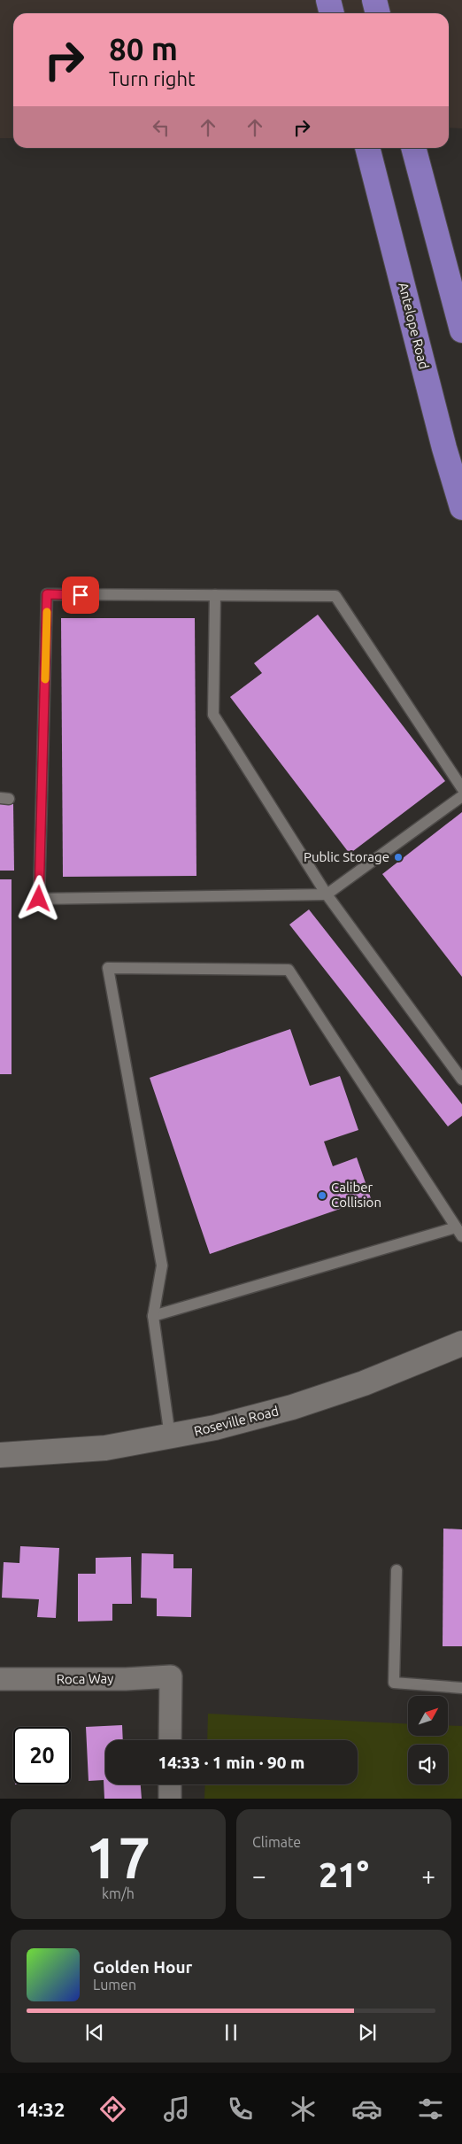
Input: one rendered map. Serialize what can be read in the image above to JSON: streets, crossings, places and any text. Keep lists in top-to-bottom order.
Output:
{
  "streets": {
    "main road": ["Antelope Road", "Roseville Road"],
    "street": ["Roca Way"]
  },
  "places": ["Public Storage", "Caliber Collision"],
  "north": "top right",
  "page": {
    "turn": ["80 m", "Turn right"],
    "limit": "20",
    "trip": "14:33 · 1 min · 90 m",
    "tile": [
      ["17", "km/h"],
      "Climate"
    ],
    "heat": ["−", "21°", "+"],
    "song": ["Golden Hour", "Lumen"],
    "tabs": "14:32"
  }
}
